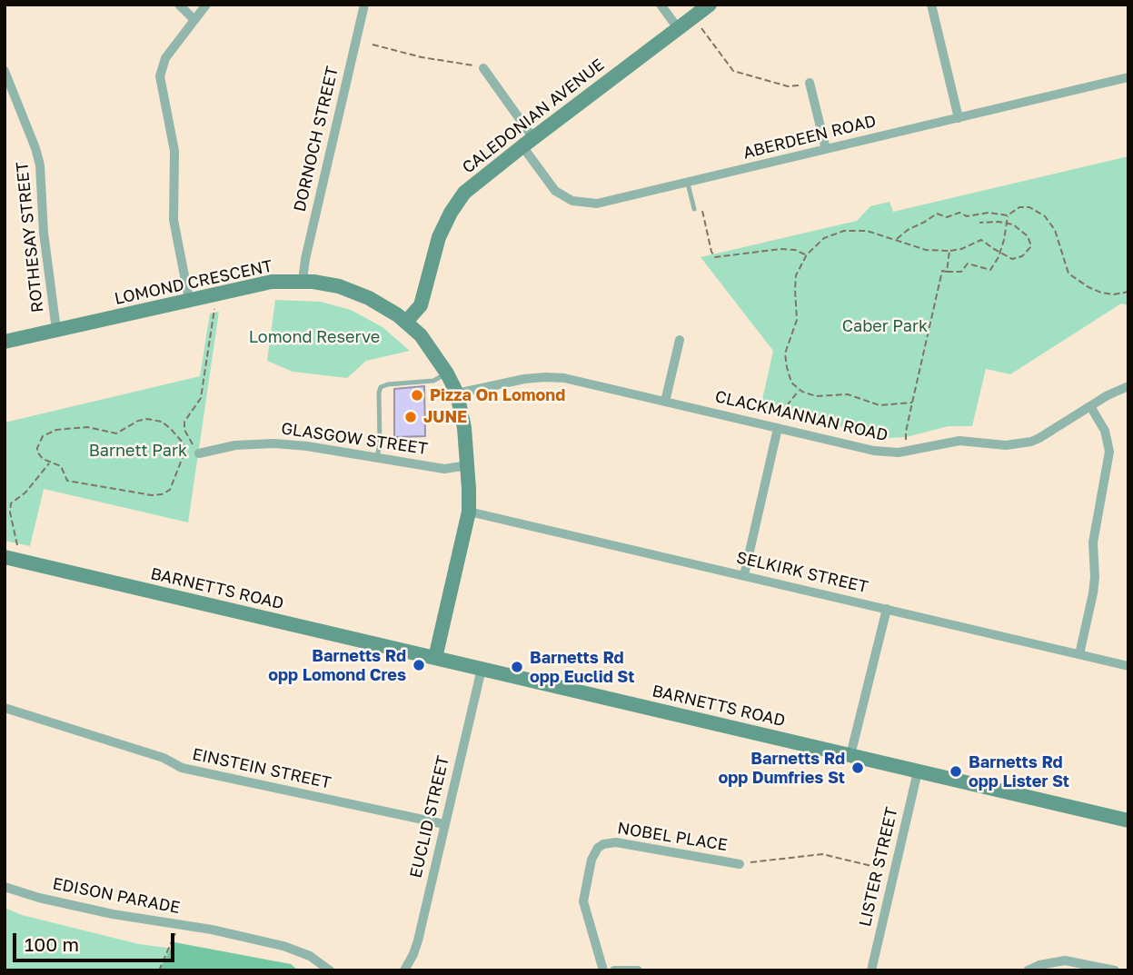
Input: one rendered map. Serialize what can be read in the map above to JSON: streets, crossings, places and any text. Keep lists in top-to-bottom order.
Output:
{
  "streets": {
    "street": [
      "CALEDONIAN AVENUE",
      "ABERDEEN ROAD",
      "DORNOCH STREET",
      "ROTHESAY STREET",
      "LOMOND CRESCENT",
      "CLACKMANNAN ROAD",
      "GLASGOW STREET",
      "SELKIRK STREET",
      "BARNETTS ROAD",
      "EINSTEIN STREET",
      "EUCLID STREET",
      "NOBEL PLACE",
      "LISTER STREET",
      "EDISON PARADE"
    ]
  },
  "crossings": [
    ["CALEDONIAN AVENUE", "ABERDEEN ROAD"],
    ["CALEDONIAN AVENUE", "LOMOND CRESCENT"],
    ["DORNOCH STREET", "LOMOND CRESCENT"],
    ["ROTHESAY STREET", "LOMOND CRESCENT"],
    ["LOMOND CRESCENT", "CLACKMANNAN ROAD"],
    ["LOMOND CRESCENT", "GLASGOW STREET"],
    ["LOMOND CRESCENT", "SELKIRK STREET"],
    ["LOMOND CRESCENT", "BARNETTS ROAD"],
    ["BARNETTS ROAD", "EUCLID STREET"],
    ["BARNETTS ROAD", "LISTER STREET"],
    ["EINSTEIN STREET", "EUCLID STREET"]
  ],
  "parks": ["Caber Park", "Lomond Reserve", "Barnett Park"],
  "places": [
    "Pizza On Lomond",
    "JUNE",
    "Barnetts Rd opp Lomond Cres",
    "Barnetts Rd opp Euclid St",
    "Barnetts Rd opp Dumfries St",
    "Barnetts Rd opp Lister St"
  ],
  "scale_bar": "100 m"
}
